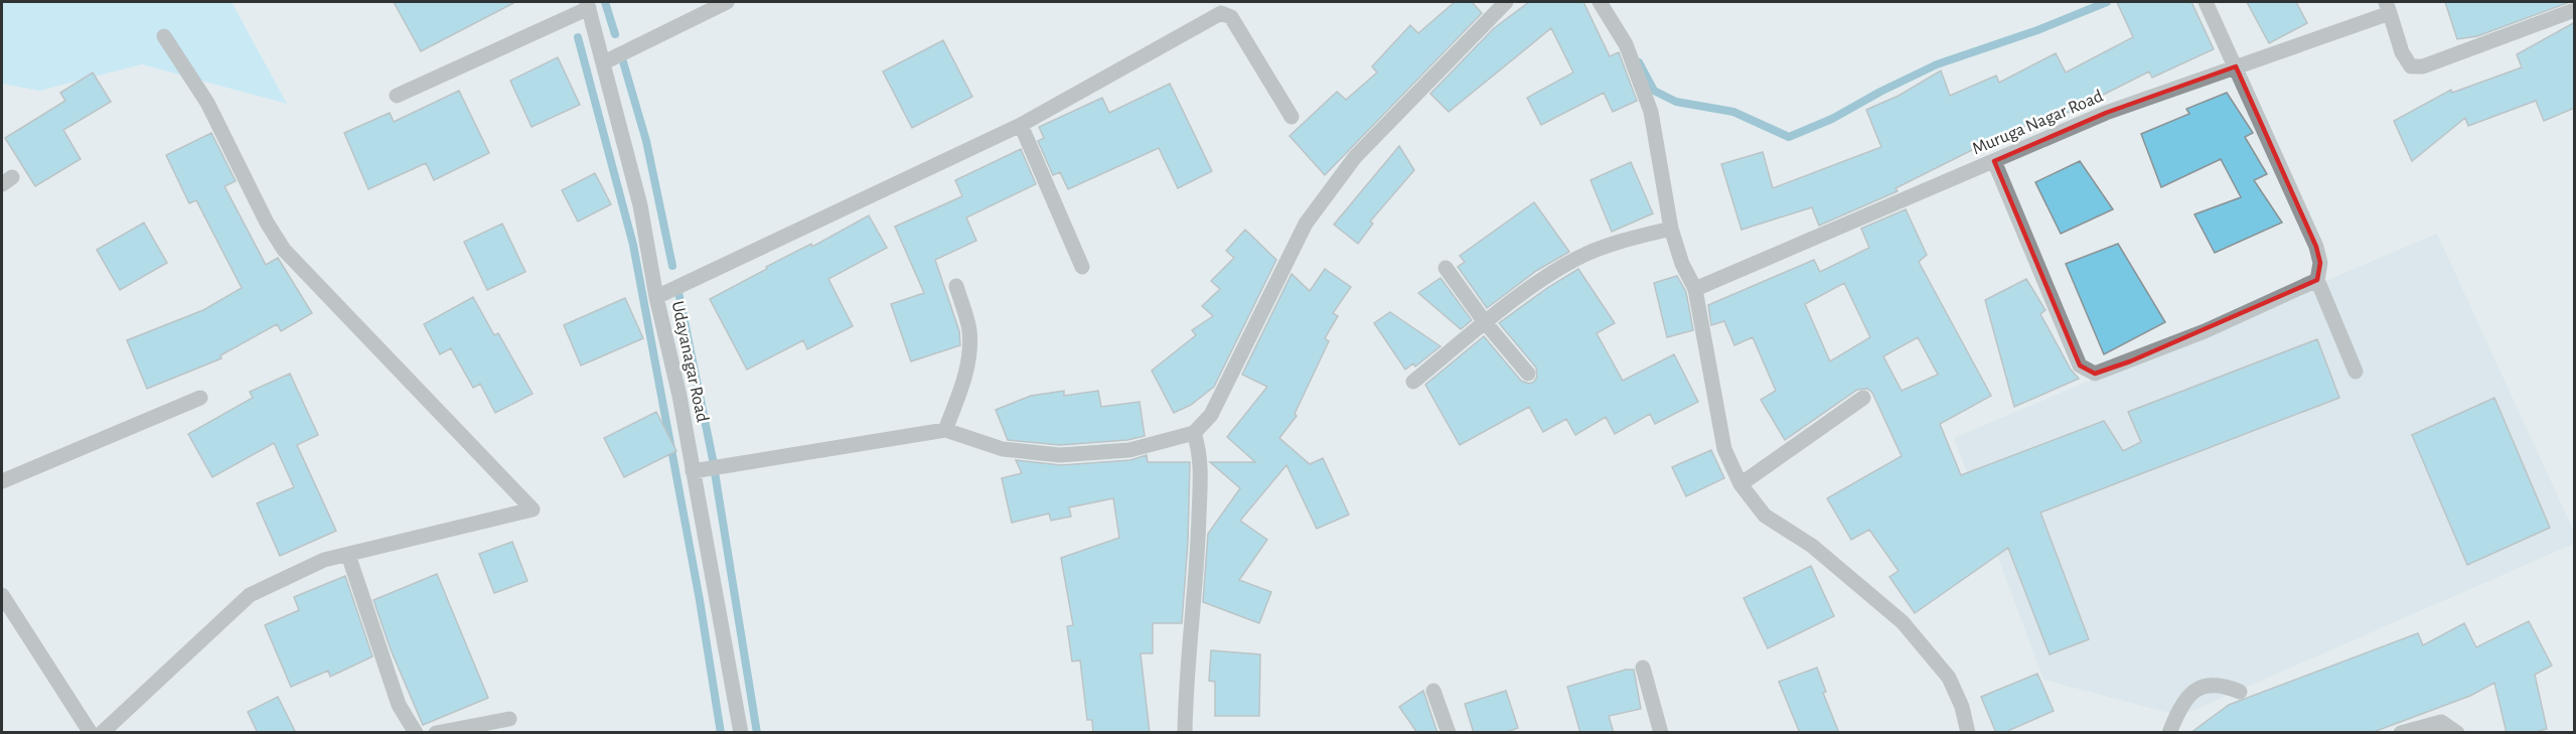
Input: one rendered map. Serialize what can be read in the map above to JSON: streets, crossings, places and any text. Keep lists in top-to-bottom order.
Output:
{
  "streets": {
    "street": ["Muruga Nagar Road", "Udayanagar Road"]
  }
}
